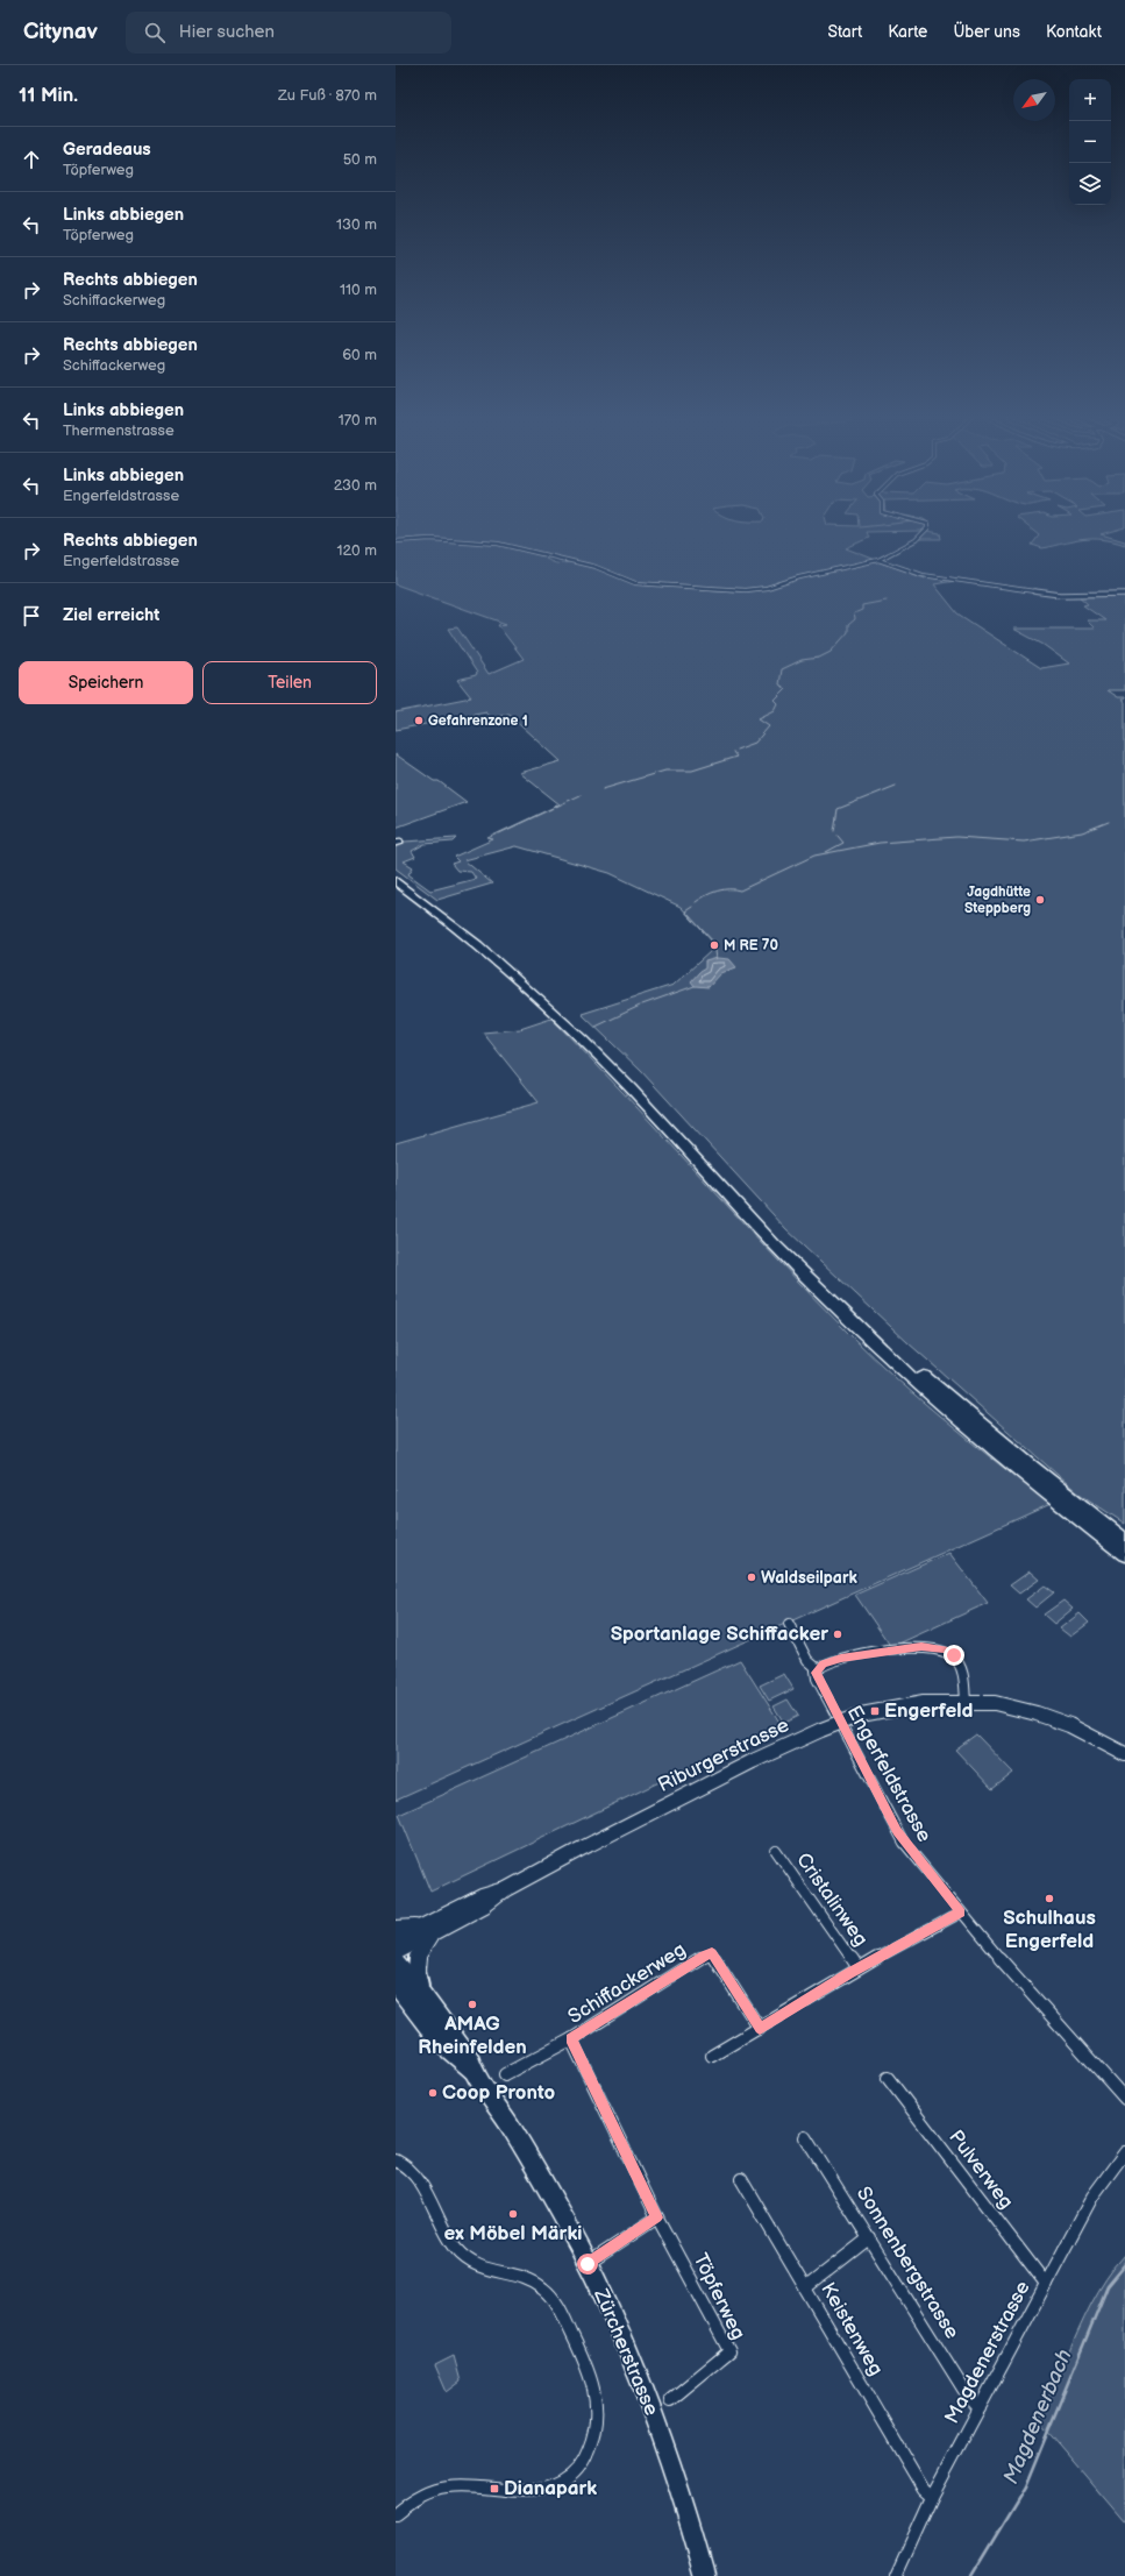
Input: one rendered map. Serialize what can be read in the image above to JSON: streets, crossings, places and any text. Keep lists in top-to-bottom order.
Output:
{
  "streets": {
    "main road": ["Riburgerstrasse", "Zürcherstrasse"],
    "street": [
      "Engerfeldstrasse",
      "Cristalinweg",
      "Schiffackerweg",
      "Pulverweg",
      "Sonnenbergstrasse",
      "Töpferweg",
      "Keistenweg",
      "Magdenerstrasse"
    ]
  },
  "crossings": [
    ["Riburgerstrasse", "Zürcherstrasse"],
    ["Schiffackerweg", "Töpferweg"],
    ["Pulverweg", "Magdenerstrasse"],
    ["Sonnenbergstrasse", "Magdenerstrasse"],
    ["Keistenweg", "Magdenerstrasse"]
  ],
  "water": ["Magdenerbach"],
  "places": {
    "other": [
      "Gefahrenzone 1",
      "Jagdhütte Steppberg",
      "M RE 70",
      "Waldseilpark",
      "Sportanlage Schiffacker",
      "Schulhaus Engerfeld",
      "AMAG Rheinfelden",
      "Coop Pronto",
      "ex Möbel Märki"
    ],
    "transit": ["Engerfeld", "Dianapark"]
  },
  "north": "bottom left",
  "page": {
    "header": "Citynav",
    "search": "Hier suchen",
    "nav": [
      "Start",
      "Karte",
      "Über uns",
      "Kontakt"
    ],
    "heading": ["11 Min.", "Zu Fuß · 870 m"],
    "map_buttons": ["+", "−"],
    "list": [
      ["Geradeaus", "Töpferweg", "50 m"],
      ["Links abbiegen", "Töpferweg", "130 m"],
      ["Rechts abbiegen", "Schiffackerweg", "110 m"],
      ["Rechts abbiegen", "Schiffackerweg", "60 m"],
      ["Links abbiegen", "Thermenstrasse", "170 m"],
      ["Links abbiegen", "Engerfeldstrasse", "230 m"],
      ["Rechts abbiegen", "Engerfeldstrasse", "120 m"],
      "Ziel erreicht"
    ],
    "buttons": ["Speichern", "Teilen"]
  }
}
